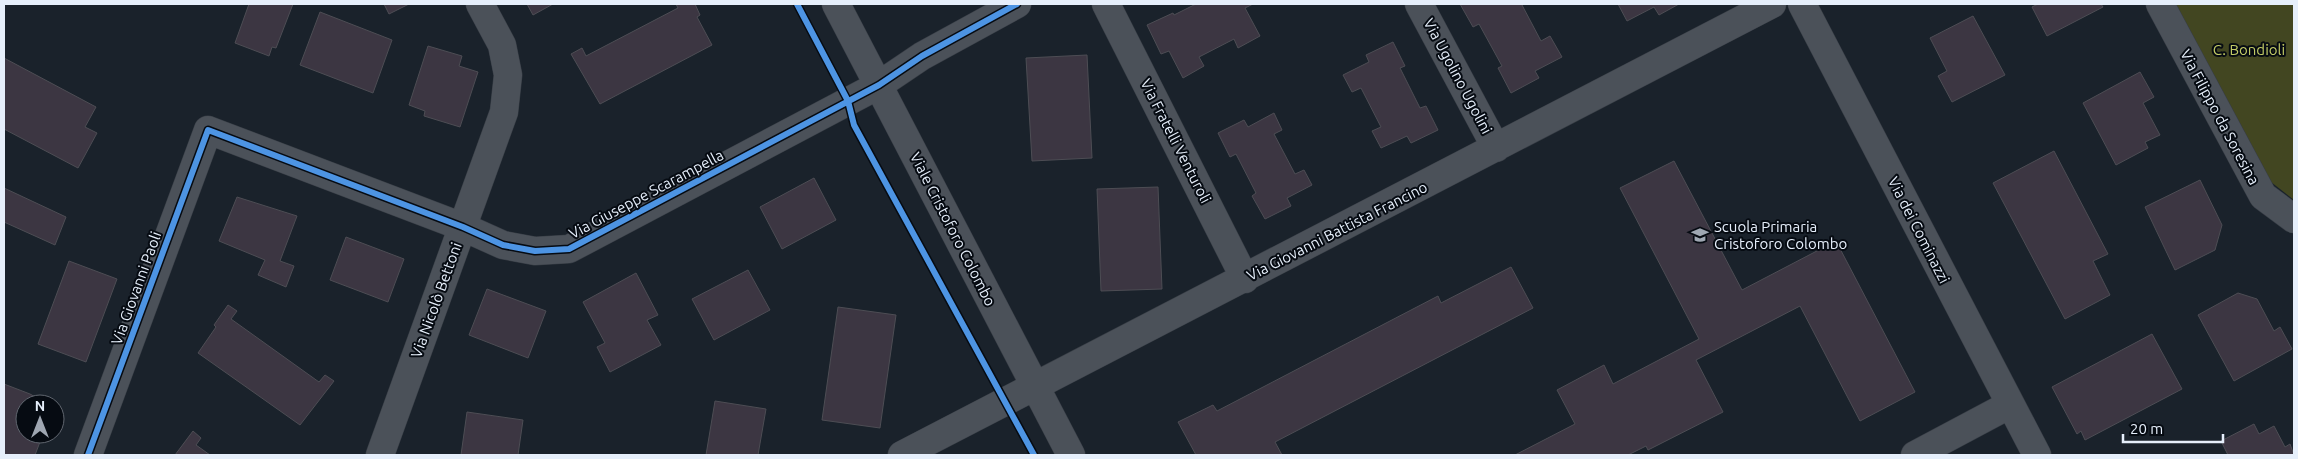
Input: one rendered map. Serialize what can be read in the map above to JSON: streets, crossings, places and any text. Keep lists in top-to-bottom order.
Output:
{
  "streets": {
    "street": [
      "Via Ugolino Ugolini",
      "Via Filippo da Soresina",
      "Via Fratelli Venturoli",
      "Via Giuseppe Scarampella",
      "Viale Cristoforo Colombo",
      "Via dei Cominazzi",
      "Via Giovanni Battista Francino",
      "Via Giovanni Paoli",
      "Via Nicolò Bettoni"
    ]
  },
  "crossings": [
    ["Via Ugolino Ugolini", "Via Giovanni Battista Francino"],
    ["Via Fratelli Venturoli", "Via Giovanni Battista Francino"],
    ["Via Giuseppe Scarampella", "Viale Cristoforo Colombo"],
    ["Via Giuseppe Scarampella", "Via Giovanni Paoli"],
    ["Via Giuseppe Scarampella", "Via Nicolò Bettoni"],
    ["Viale Cristoforo Colombo", "Via Giovanni Battista Francino"]
  ],
  "parks": ["C. Bondioli"],
  "places": {
    "school or university": ["Scuola Primaria Cristoforo Colombo"]
  },
  "scale_bar": "20 m",
  "north": "top"
}
